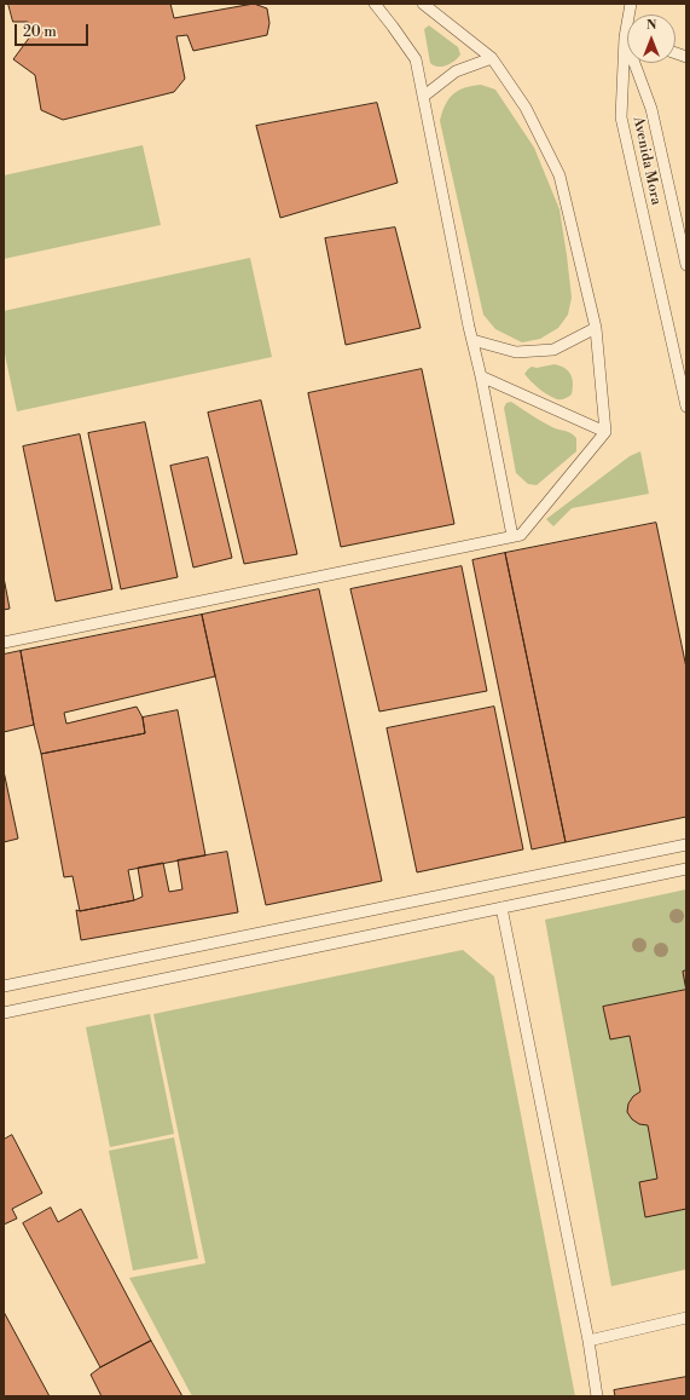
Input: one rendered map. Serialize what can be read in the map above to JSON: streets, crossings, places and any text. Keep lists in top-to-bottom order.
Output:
{
  "streets": {
    "lane": ["Avenida Mora"]
  },
  "scale_bar": "20 m",
  "north": "top"
}
